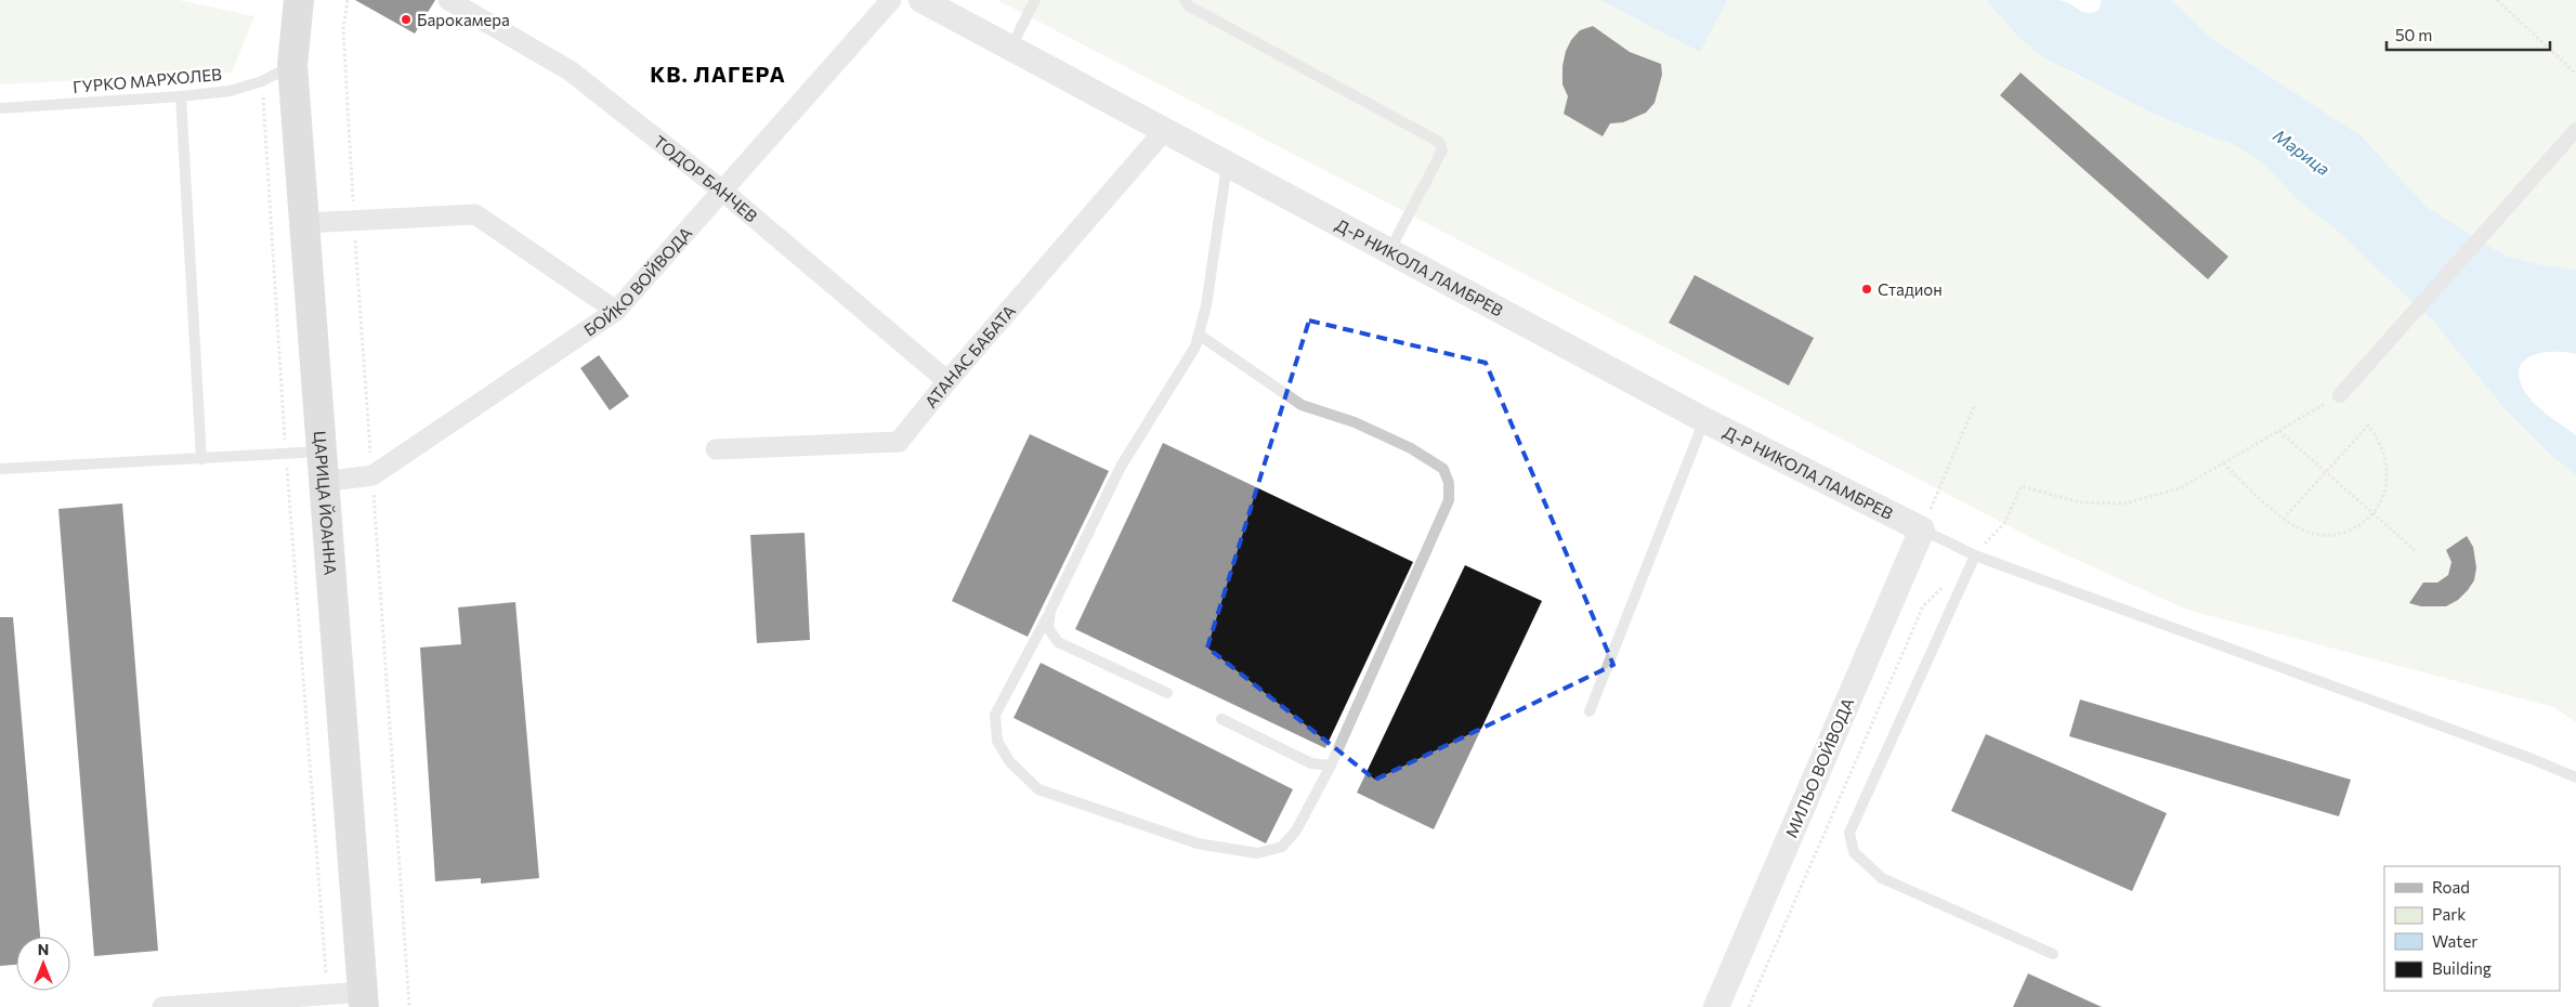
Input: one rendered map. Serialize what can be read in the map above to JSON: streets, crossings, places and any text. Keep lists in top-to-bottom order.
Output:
{
  "streets": {
    "main road": ["ЦАРИЦА ЙОАННА"],
    "street": [
      "ТОДОР БАНЧЕВ",
      "Д-Р НИКОЛА ЛАМБРЕВ",
      "БОЙКО ВОЙВОДА",
      "АТАНАС БАБАТА",
      "МИЛЬО ВОЙВОДА"
    ],
    "lane": ["ГУРКО МАРХОЛЕВ"]
  },
  "crossings": [
    ["ГУРКО МАРХОЛЕВ", "ЦАРИЦА ЙОАННА"],
    ["ТОДОР БАНЧЕВ", "БОЙКО ВОЙВОДА"],
    ["ТОДОР БАНЧЕВ", "АТАНАС БАБАТА"],
    ["Д-Р НИКОЛА ЛАМБРЕВ", "АТАНАС БАБАТА"],
    ["Д-Р НИКОЛА ЛАМБРЕВ", "МИЛЬО ВОЙВОДА"],
    ["БОЙКО ВОЙВОДА", "ЦАРИЦА ЙОАННА"]
  ],
  "districts": ["КВ. ЛАГЕРА"],
  "water": ["Марица"],
  "places": ["Барокамера", "Стадион"],
  "legend": [
    "Road",
    "Park",
    "Water",
    "Building"
  ],
  "scale_bar": "50 m",
  "north": "top"
}
